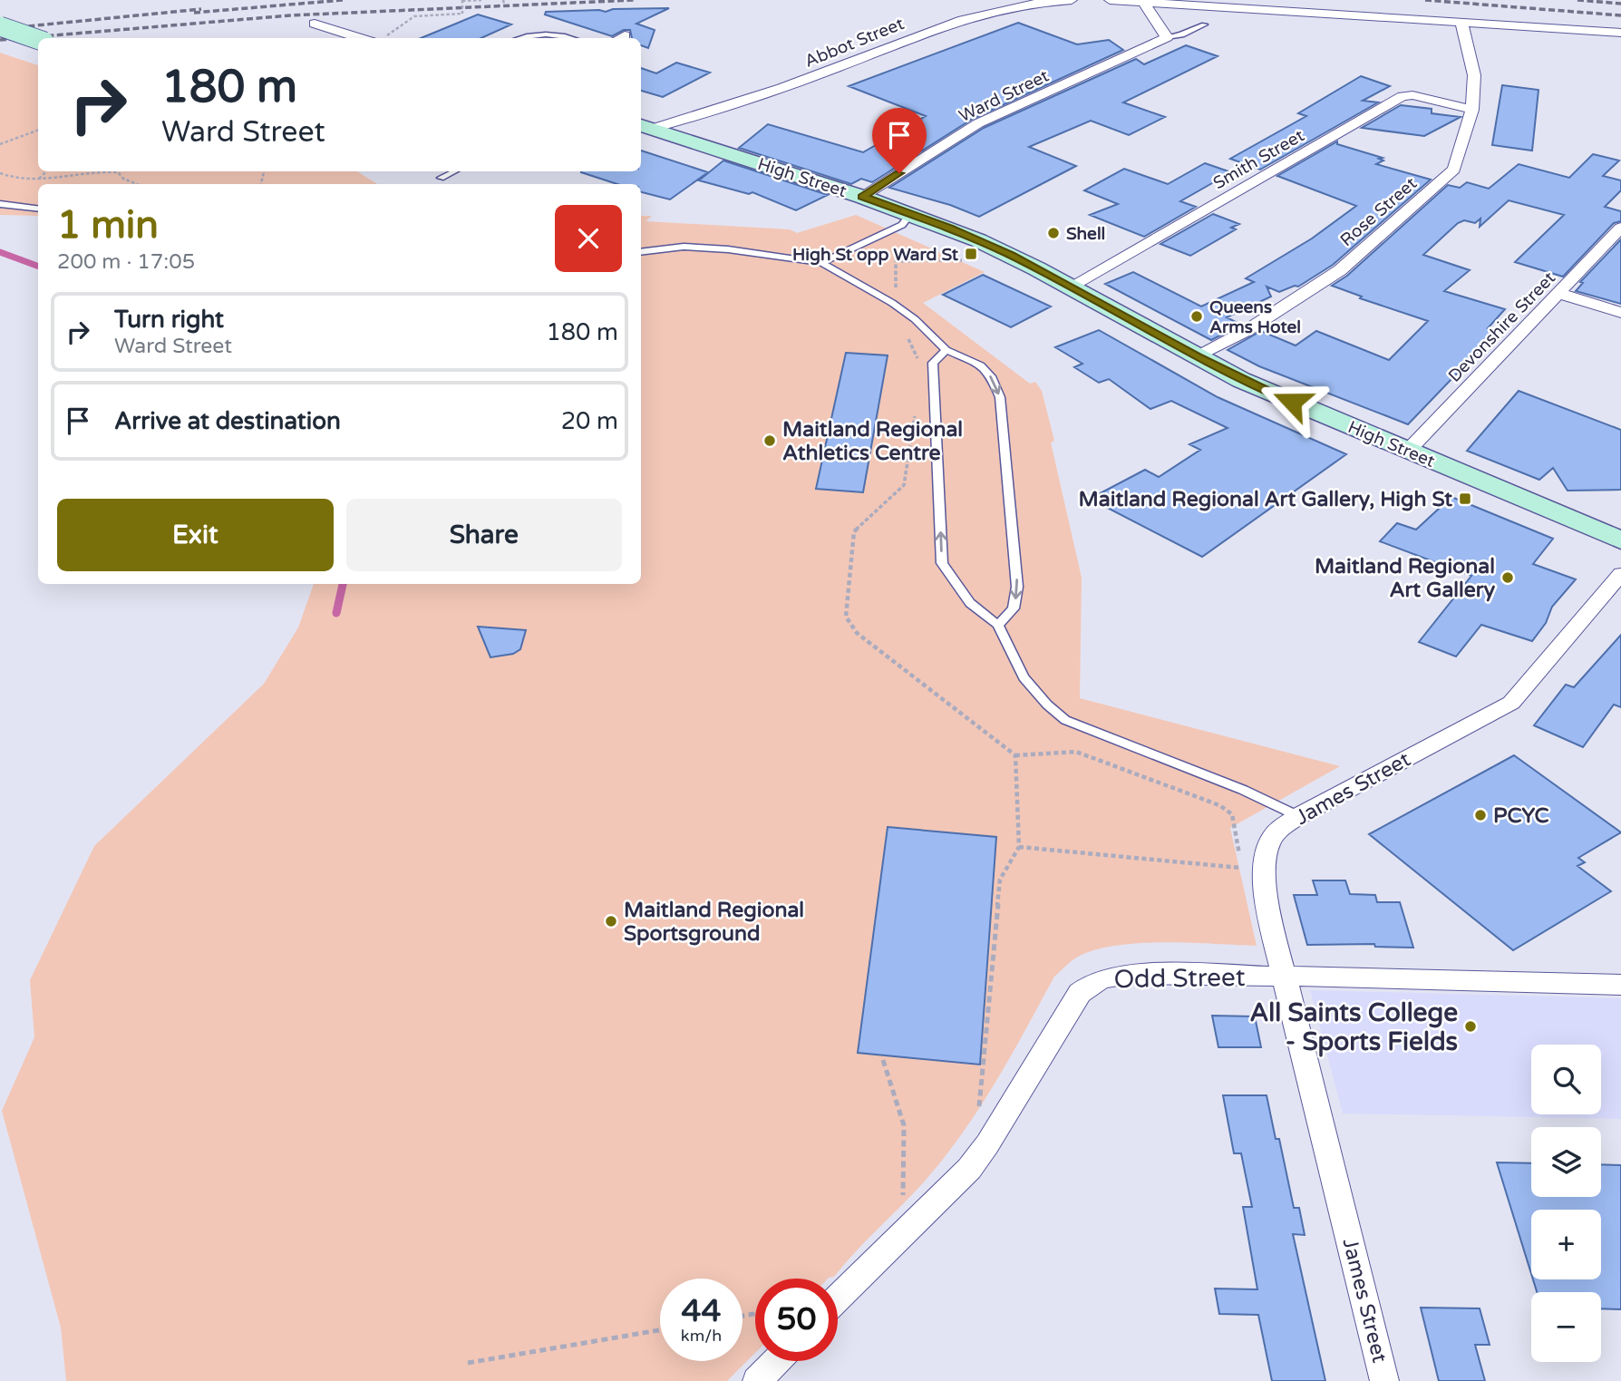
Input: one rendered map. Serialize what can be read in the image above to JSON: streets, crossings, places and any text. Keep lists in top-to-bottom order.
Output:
{
  "streets": {
    "main road": ["High Street"],
    "street": [
      "Abbot Street",
      "Ward Street",
      "Smith Street",
      "Rose Street",
      "Devonshire Street",
      "James Street",
      "Odd Street"
    ]
  },
  "crossings": [
    ["Abbot Street", "High Street"],
    ["Ward Street", "High Street"],
    ["Smith Street", "High Street"],
    ["Smith Street", "Rose Street"],
    ["High Street", "Rose Street"],
    ["High Street", "Devonshire Street"],
    ["James Street", "Odd Street"]
  ],
  "places": {
    "other": [
      "Shell",
      "Queens Arms Hotel",
      "Maitland Regional Athletics Centre",
      "Maitland Regional Art Gallery",
      "PCYC",
      "Maitland Regional Sportsground",
      "All Saints College - Sports Fields"
    ],
    "transit": ["High St opp Ward St", "Maitland Regional Art Gallery, High St"]
  },
  "page": {
    "turn": ["180 m", "Ward Street"],
    "heading": ["1 min", "200 m · 17:05"],
    "list": [
      {
        "name": "Turn right",
        "note": "Ward Street",
        "value": "180 m"
      },
      {
        "name": "Arrive at destination",
        "value": "20 m"
      }
    ],
    "buttons": ["Exit", "Share"],
    "map_buttons": ["+", "−"],
    "speed": "44 km/h",
    "limit": "50"
  }
}
